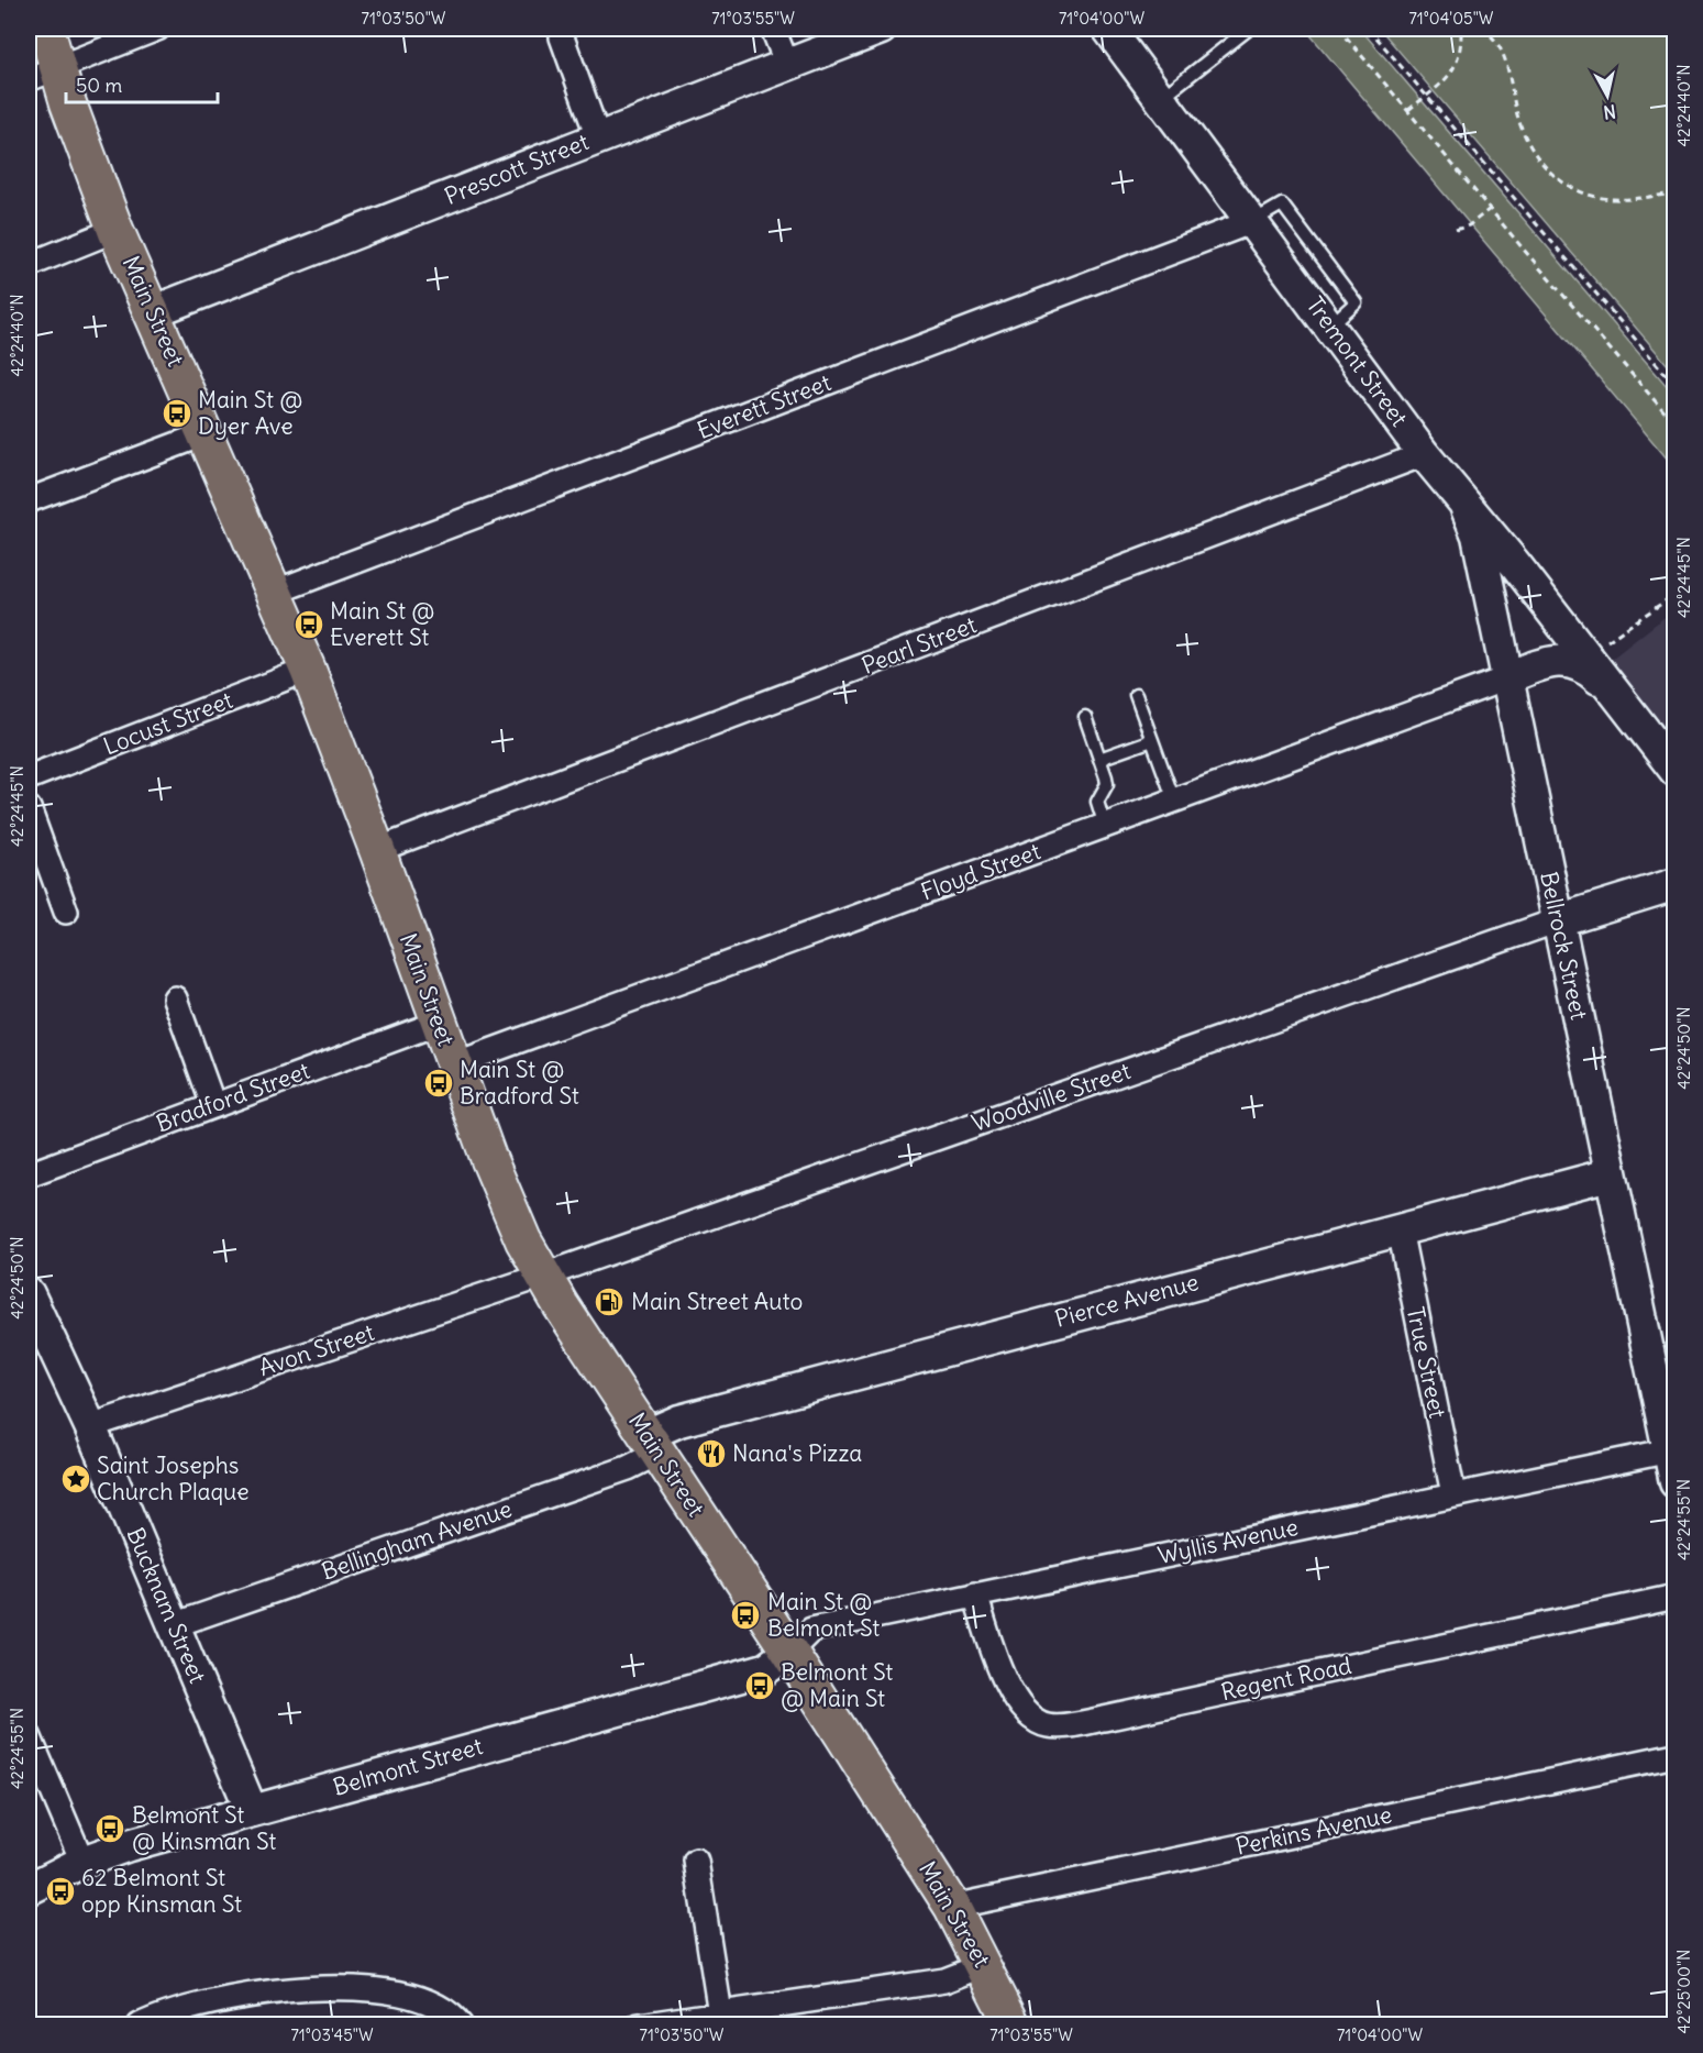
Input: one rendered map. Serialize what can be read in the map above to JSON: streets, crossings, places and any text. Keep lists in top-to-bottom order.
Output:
{
  "streets": {
    "main road": ["Main Street"],
    "street": [
      "Prescott Street",
      "Tremont Street",
      "Everett Street",
      "Pearl Street",
      "Locust Street",
      "Floyd Street",
      "Bellrock Street",
      "Bradford Street",
      "Woodville Street",
      "Pierce Avenue",
      "Avon Street",
      "True Street",
      "Bellingham Avenue",
      "Wyllis Avenue",
      "Bucknam Street",
      "Regent Road",
      "Belmont Street",
      "Perkins Avenue"
    ]
  },
  "crossings": [
    ["Prescott Street", "Main Street"],
    ["Main Street", "Everett Street"],
    ["Main Street", "Pearl Street"],
    ["Main Street", "Locust Street"],
    ["Main Street", "Floyd Street"],
    ["Main Street", "Bradford Street"],
    ["Main Street", "Woodville Street"],
    ["Main Street", "Pierce Avenue"],
    ["Main Street", "Avon Street"],
    ["Main Street", "Bellingham Avenue"],
    ["Main Street", "Wyllis Avenue"],
    ["Main Street", "Belmont Street"],
    ["Main Street", "Perkins Avenue"],
    ["Tremont Street", "Everett Street"],
    ["Tremont Street", "Pearl Street"],
    ["Tremont Street", "Floyd Street"],
    ["Tremont Street", "Bellrock Street"],
    ["Floyd Street", "Bellrock Street"],
    ["Bellrock Street", "Woodville Street"],
    ["Bellrock Street", "Pierce Avenue"],
    ["Bellrock Street", "Wyllis Avenue"],
    ["Woodville Street", "Avon Street"],
    ["Pierce Avenue", "True Street"],
    ["Pierce Avenue", "Bellingham Avenue"],
    ["Avon Street", "Bucknam Street"],
    ["True Street", "Wyllis Avenue"],
    ["Bellingham Avenue", "Bucknam Street"],
    ["Wyllis Avenue", "Regent Road"],
    ["Wyllis Avenue", "Belmont Street"],
    ["Bucknam Street", "Belmont Street"]
  ],
  "places": {
    "bus stop": [
      "Main St @ Dyer Ave",
      "Main St @ Everett St",
      "Main St @ Bradford St",
      "Main St @ Belmont St",
      "Belmont St @ Main St",
      "Belmont St @ Kinsman St",
      "62 Belmont St opp Kinsman St"
    ],
    "fuel station": ["Main Street Auto"],
    "restaurant": ["Nana's Pizza"],
    "place": ["Saint Josephs Church Plaque"]
  },
  "scale_bar": "50 m",
  "north": "bottom",
  "coordinates": [
    "71°03'50\"W",
    "71°03'55\"W",
    "71°04'00\"W",
    "71°04'05\"W",
    "42°24'40\"N",
    "42°24'45\"N",
    "42°24'50\"N",
    "42°24'55\"N",
    "42°25'00\"N",
    "71°03'45\"W"
  ]
}
